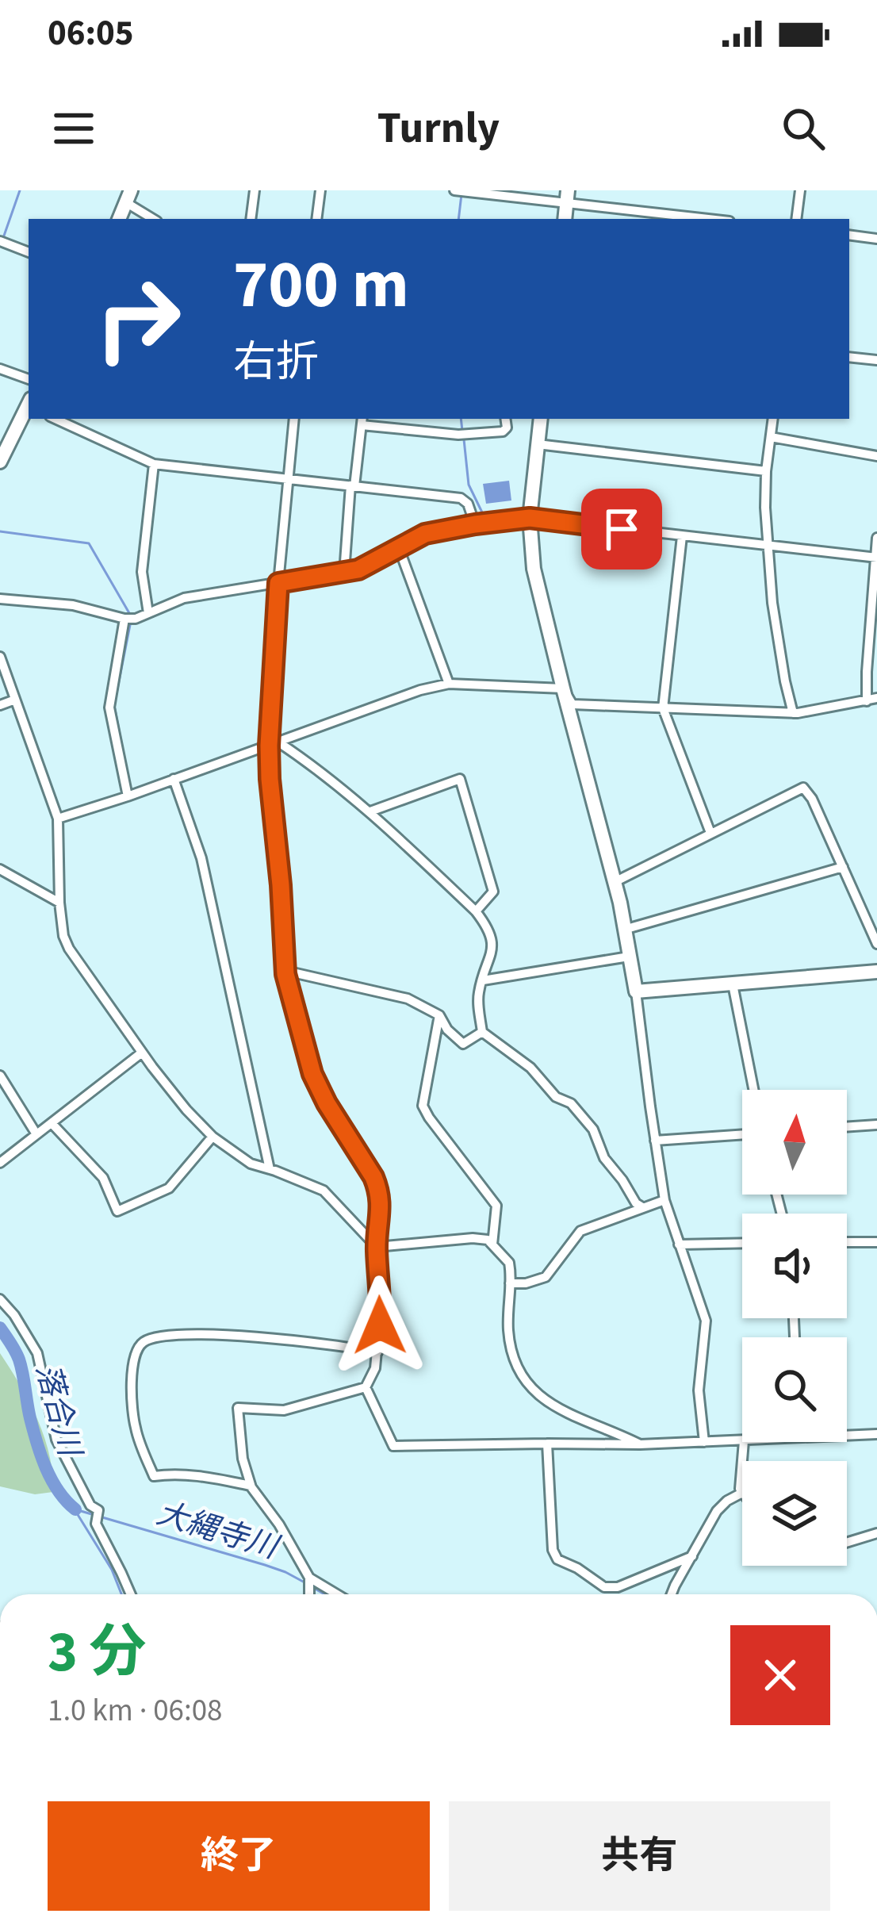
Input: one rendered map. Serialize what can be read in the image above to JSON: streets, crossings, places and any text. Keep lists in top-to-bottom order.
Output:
{
  "water": ["落合川", "大縄寺川"],
  "north": "top",
  "page": {
    "status": "06:05",
    "header": "Turnly",
    "turn": ["700 m", "右折"],
    "heading": ["3 分", "1.0 km · 06:08"],
    "buttons": ["終了", "共有"]
  }
}
